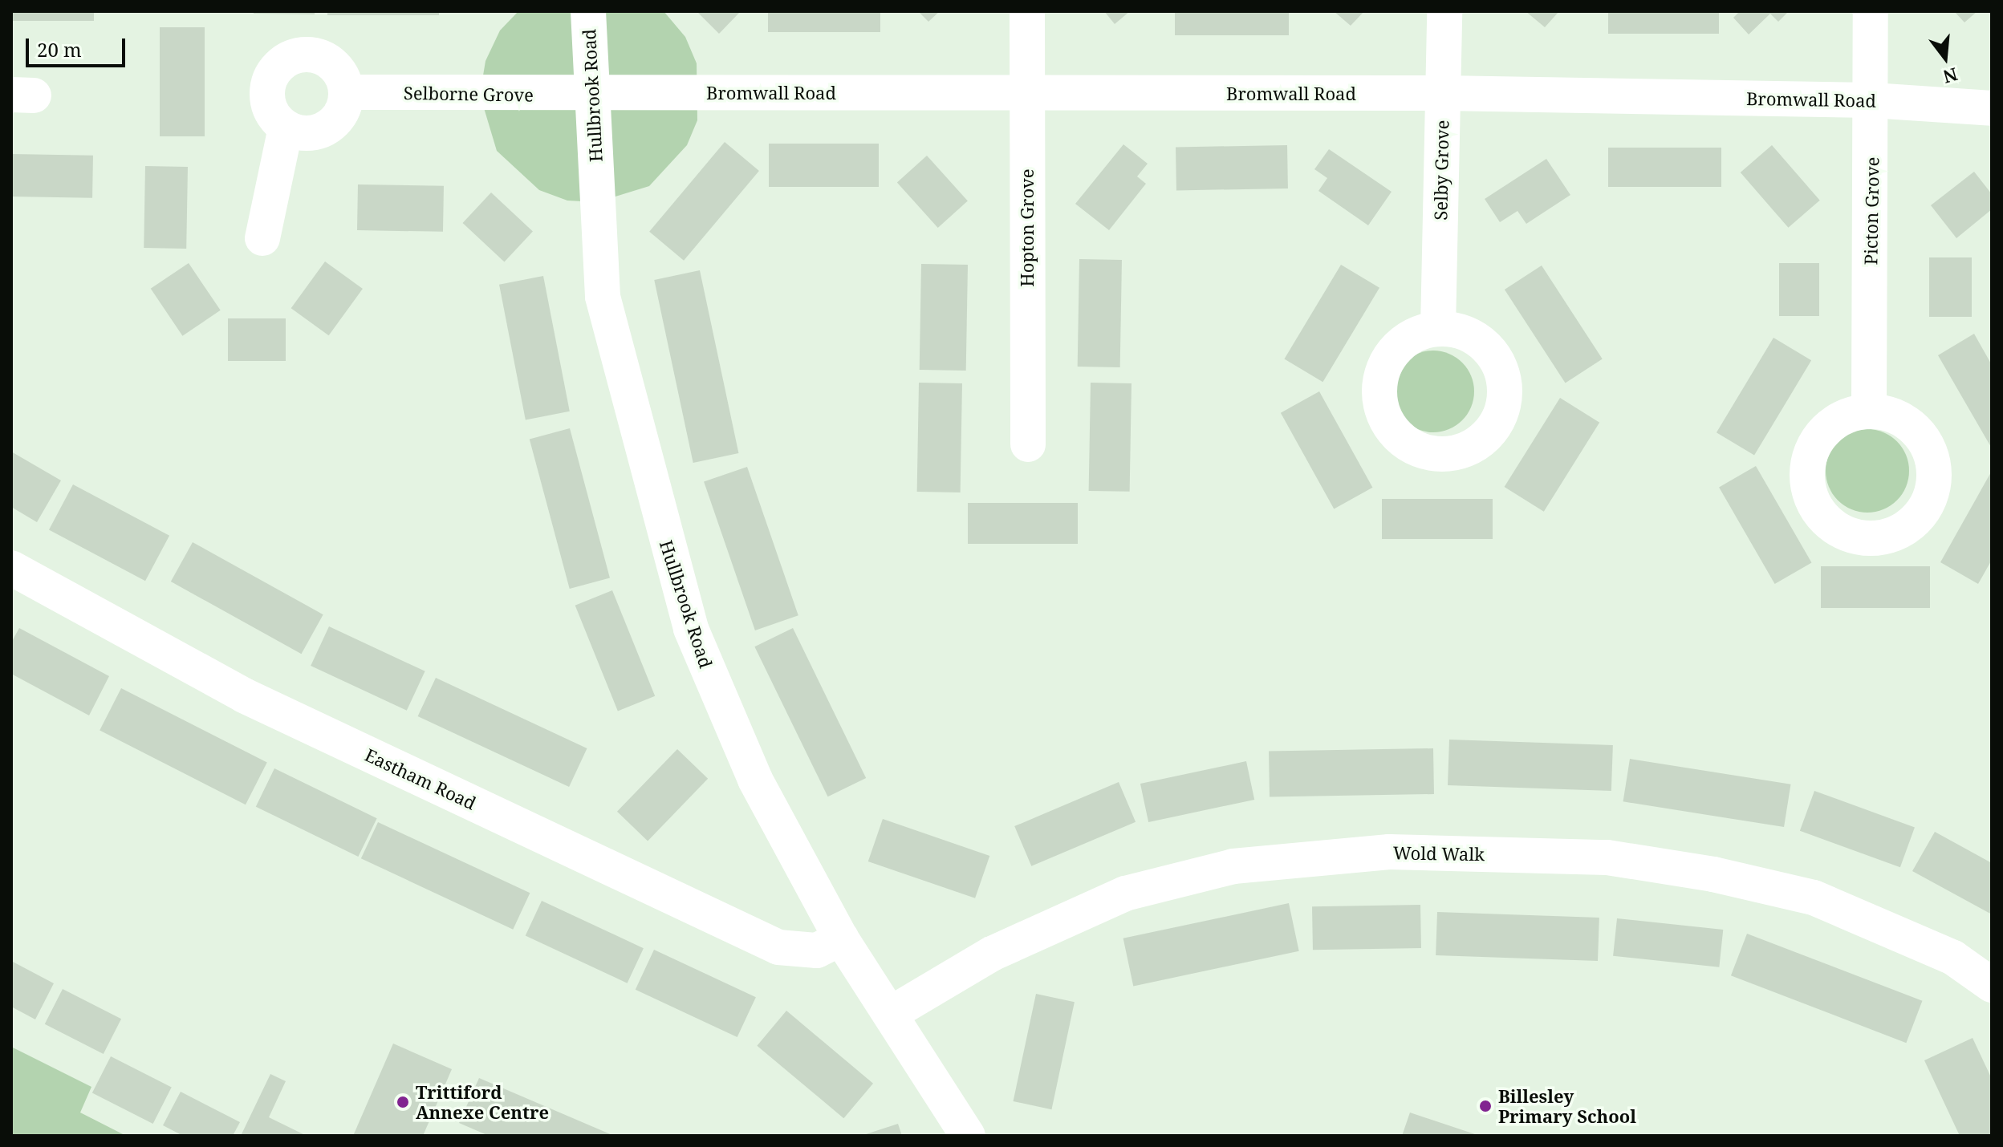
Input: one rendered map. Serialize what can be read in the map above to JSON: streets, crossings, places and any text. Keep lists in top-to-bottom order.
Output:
{
  "streets": {
    "street": [
      "Bromwall Road",
      "Selborne Grove",
      "Hullbrook Road",
      "Selby Grove",
      "Picton Grove",
      "Hopton Grove",
      "Eastham Road",
      "Wold Walk"
    ]
  },
  "crossings": [
    ["Bromwall Road", "Selborne Grove"],
    ["Bromwall Road", "Hullbrook Road"],
    ["Bromwall Road", "Selby Grove"],
    ["Bromwall Road", "Picton Grove"],
    ["Bromwall Road", "Hopton Grove"],
    ["Selborne Grove", "Hullbrook Road"],
    ["Hullbrook Road", "Eastham Road"],
    ["Hullbrook Road", "Wold Walk"]
  ],
  "places": ["Trittiford Annexe Centre", "Billesley Primary School"],
  "scale_bar": "20 m",
  "north": "bottom"
}
